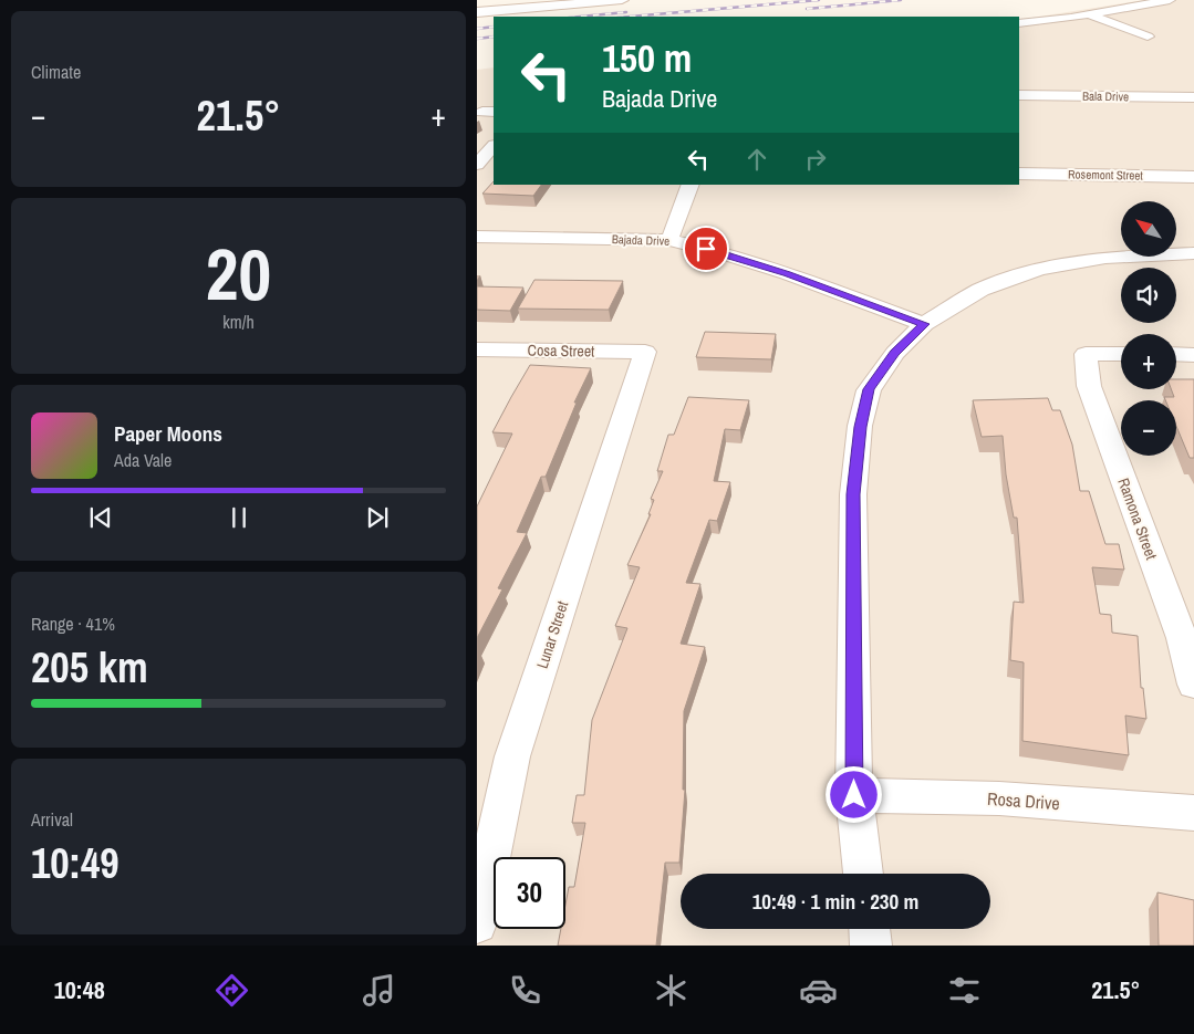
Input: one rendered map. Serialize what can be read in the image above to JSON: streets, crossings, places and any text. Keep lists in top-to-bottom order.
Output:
{
  "streets": {
    "street": [
      "Bala Drive",
      "Rosemont Street",
      "Bajada Drive",
      "Cosa Street",
      "Ramona Street",
      "Lunar Street",
      "Rosa Drive"
    ]
  },
  "crossings": [
    ["Cosa Street", "Lunar Street"]
  ],
  "north": "top left",
  "page": {
    "tile": [
      "Climate",
      ["20", "km/h"],
      ["Range · 41%", "205 km"],
      ["Arrival", "10:49"]
    ],
    "turn": ["150 m", "Bajada Drive"],
    "heat": ["−", "21.5°", "+"],
    "map_buttons": ["+", "−"],
    "song": ["Paper Moons", "Ada Vale"],
    "limit": "30",
    "trip": "10:49 · 1 min · 230 m",
    "tabs": ["10:48", "21.5°"]
  }
}
